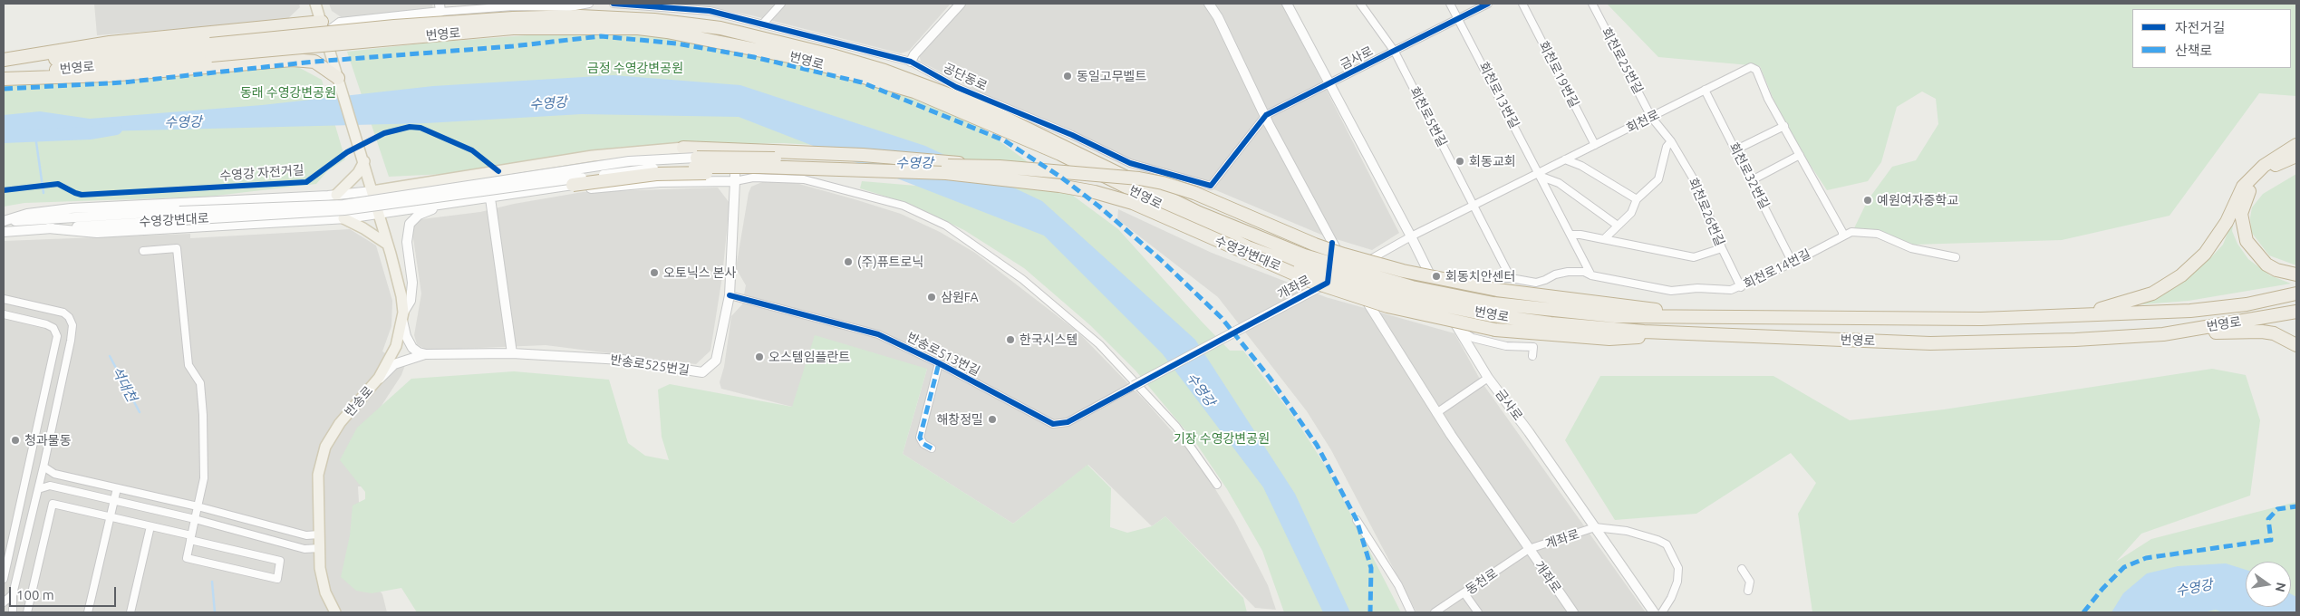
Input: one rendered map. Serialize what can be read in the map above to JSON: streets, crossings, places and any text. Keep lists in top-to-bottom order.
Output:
{
  "streets": {
    "highway": ["번영로", "수영강변대로"],
    "main road": [
      "금사로",
      "개좌로",
      "반송로525번길",
      "반송로"
    ],
    "street": [
      "회천로25번길",
      "회천로19번길",
      "공단동로",
      "회천로13번길",
      "회천로5번길",
      "회천로",
      "회천로32번길",
      "회천로26번길",
      "회천로14번길",
      "반송로513번길",
      "계좌로",
      "동천로"
    ],
    "cycle path": ["수영강 자전거길"]
  },
  "crossings": [
    ["번영로", "수영강변대로"],
    ["금사로", "회천로5번길"],
    ["금사로", "회천로"],
    ["금사로", "계좌로"],
    ["회천로25번길", "회천로"],
    ["회천로25번길", "회천로26번길"],
    ["회천로19번길", "회천로"],
    ["공단동로", "개좌로"],
    ["회천로13번길", "회천로"],
    ["회천로5번길", "회천로"],
    ["회천로", "회천로32번길"],
    ["회천로", "회천로26번길"],
    ["회천로", "회천로14번길"],
    ["회천로", "개좌로"],
    ["회천로32번길", "회천로14번길"],
    ["회천로26번길", "회천로14번길"],
    ["개좌로", "반송로513번길"],
    ["개좌로", "계좌로"],
    ["개좌로", "동천로"],
    ["반송로513번길", "반송로525번길"],
    ["반송로525번길", "반송로"],
    ["계좌로", "동천로"]
  ],
  "water": ["수영강", "석대천"],
  "parks": ["금정 수영강변공원", "동래 수영강변공원", "기장 수영강변공원"],
  "places": [
    "동일고무벨트",
    "회동교회",
    "예원여자중학교",
    "(주)퓨트로닉",
    "오토닉스 본사",
    "회동치안센터",
    "삼원FA",
    "한국시스템",
    "오스템임플란트",
    "해창정밀",
    "청과물동"
  ],
  "legend": ["자전거길", "산책로"],
  "scale_bar": "100 m",
  "north": "right"
}
